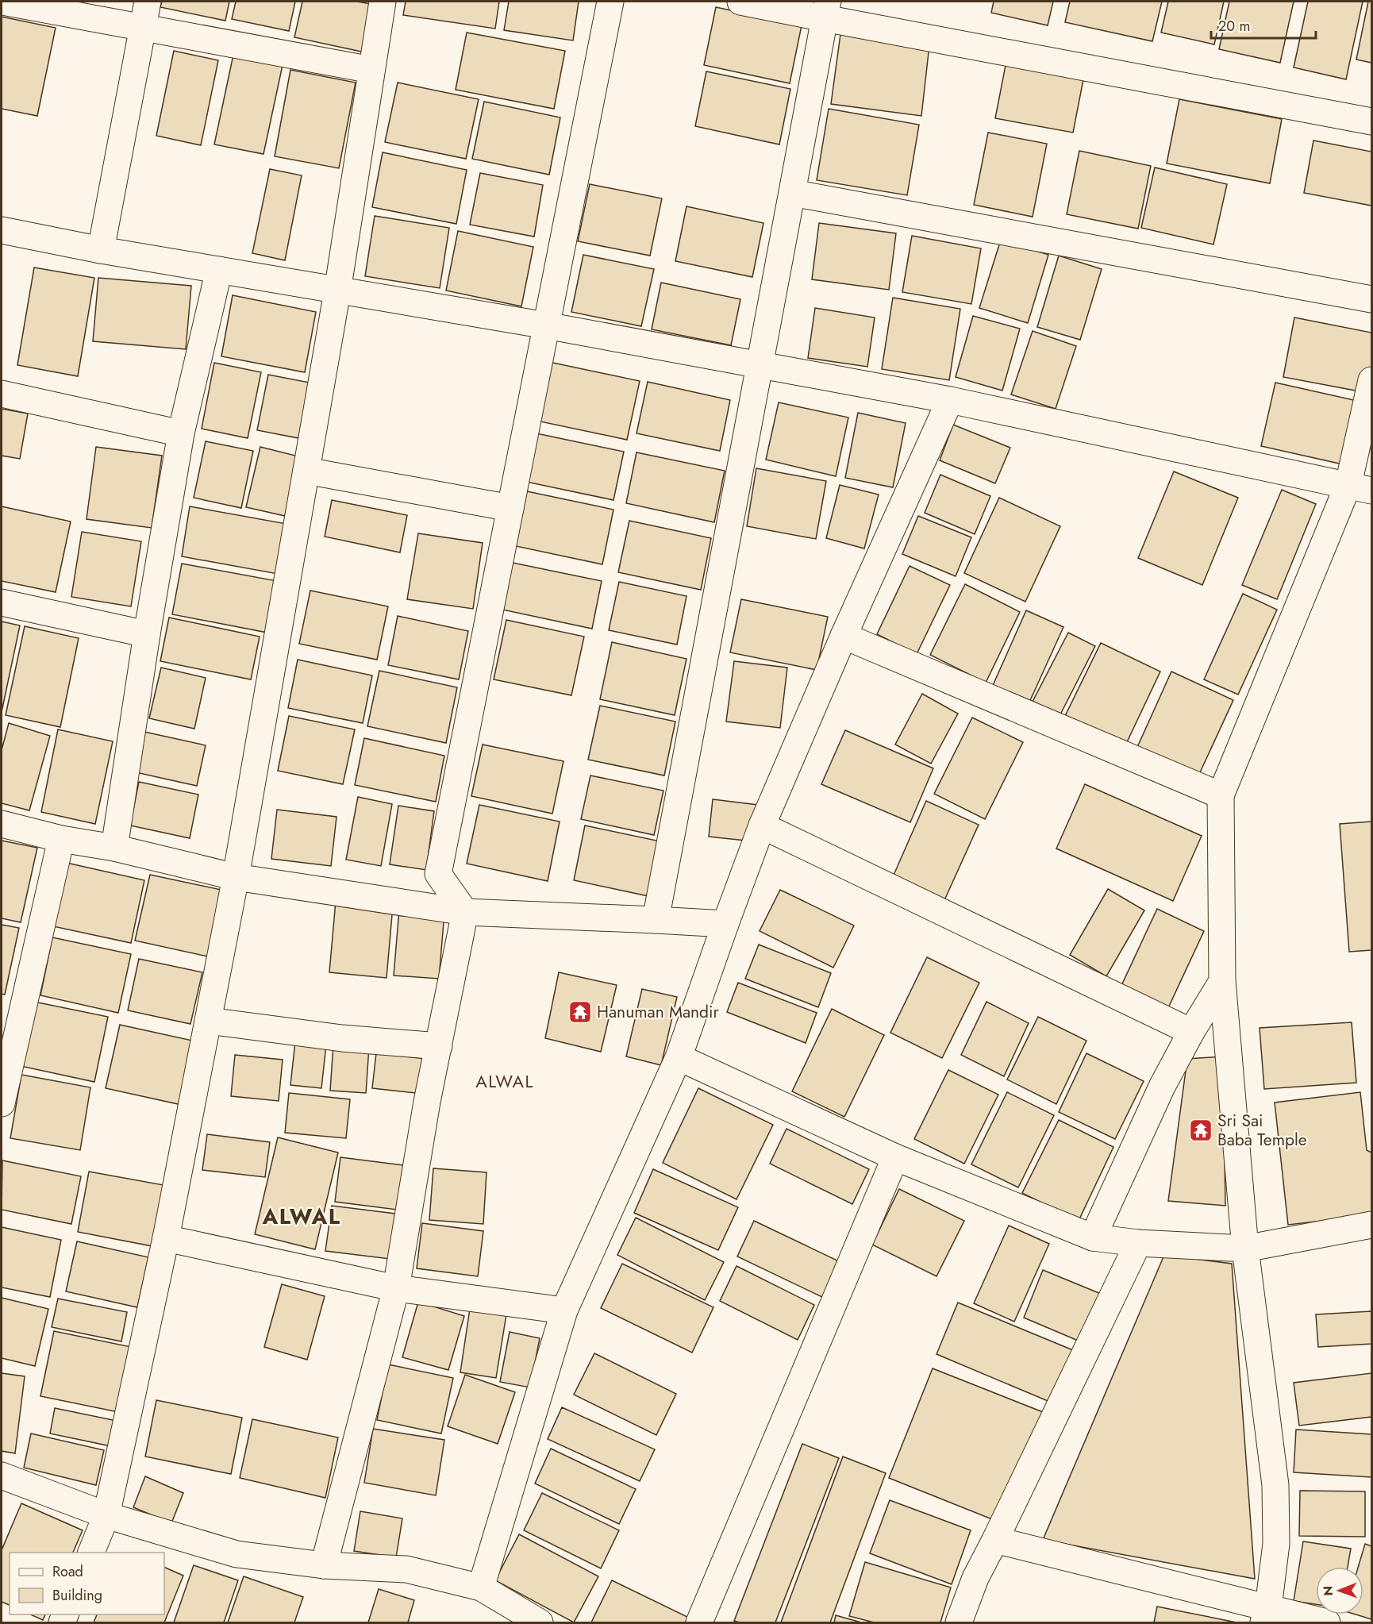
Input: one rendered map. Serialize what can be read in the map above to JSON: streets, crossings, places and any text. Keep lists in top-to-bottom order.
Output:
{
  "districts": ["ALWAL", "ALWAL"],
  "places": {
    "temple": ["Hanuman Mandir", "Sri Sai Baba Temple"]
  },
  "legend": ["Road", "Building"],
  "scale_bar": "20 m",
  "north": "left"
}
